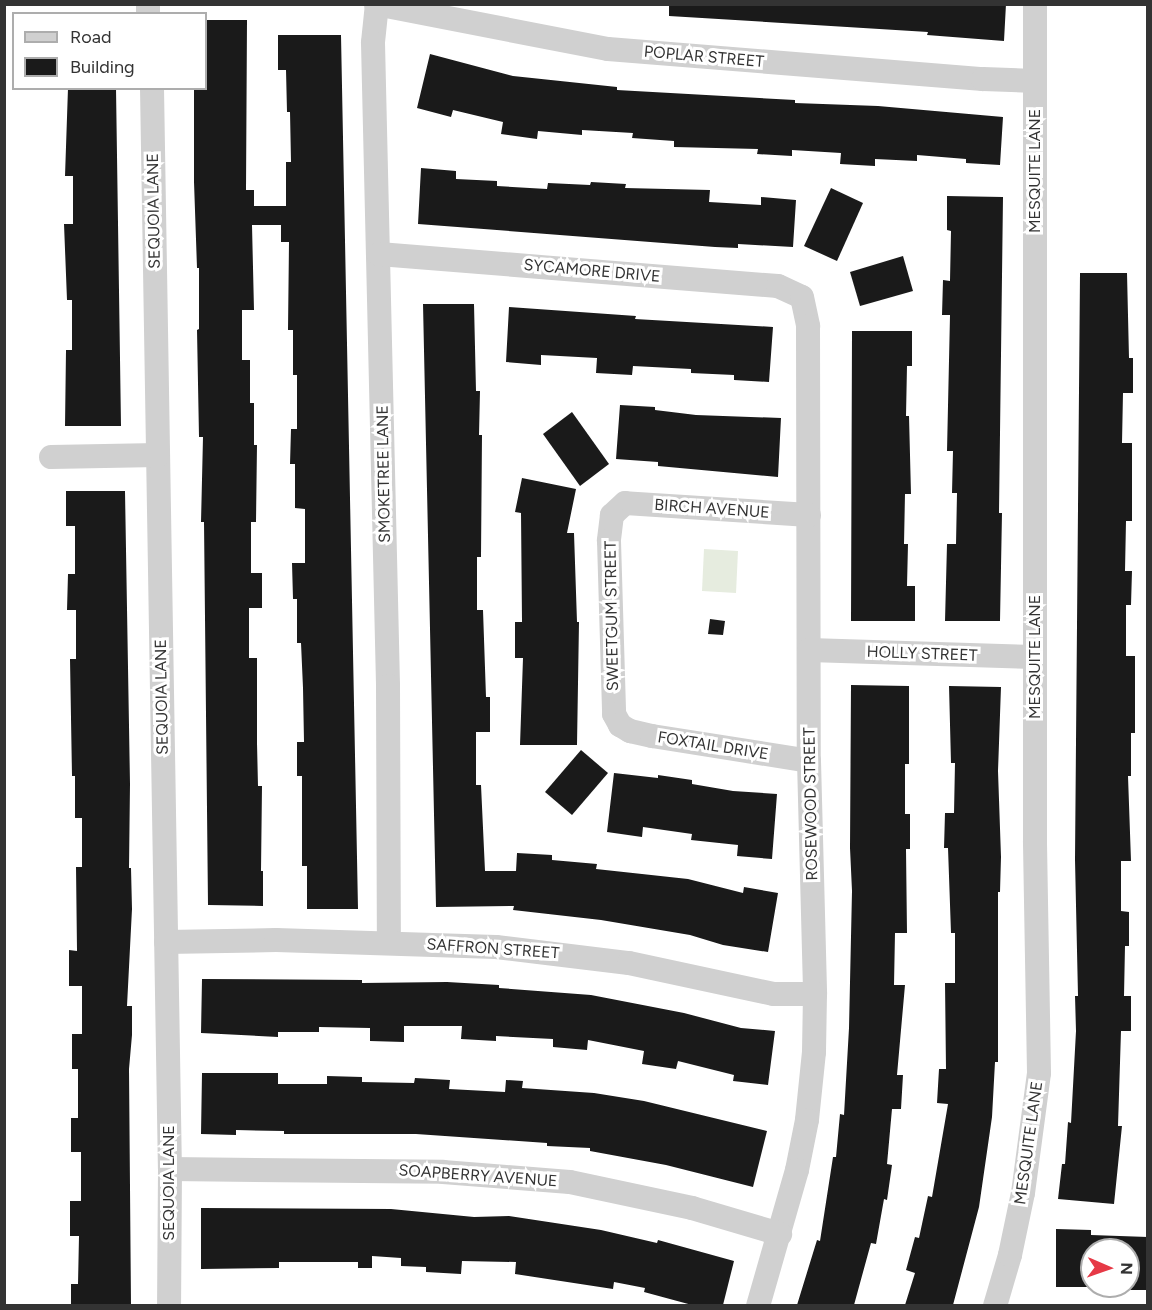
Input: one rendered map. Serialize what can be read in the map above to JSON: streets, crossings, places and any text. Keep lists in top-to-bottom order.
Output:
{
  "streets": {
    "street": [
      "POPLAR STREET",
      "MESQUITE LANE",
      "SEQUOIA LANE",
      "SYCAMORE DRIVE",
      "SMOKETREE LANE",
      "BIRCH AVENUE",
      "SWEETGUM STREET",
      "HOLLY STREET",
      "FOXTAIL DRIVE",
      "ROSEWOOD STREET",
      "SAFFRON STREET",
      "SOAPBERRY AVENUE"
    ]
  },
  "crossings": [
    ["POPLAR STREET", "MESQUITE LANE"],
    ["POPLAR STREET", "SMOKETREE LANE"],
    ["MESQUITE LANE", "HOLLY STREET"],
    ["SEQUOIA LANE", "SAFFRON STREET"],
    ["SEQUOIA LANE", "SOAPBERRY AVENUE"],
    ["SYCAMORE DRIVE", "SMOKETREE LANE"],
    ["SYCAMORE DRIVE", "ROSEWOOD STREET"],
    ["SMOKETREE LANE", "SAFFRON STREET"],
    ["BIRCH AVENUE", "SWEETGUM STREET"],
    ["BIRCH AVENUE", "ROSEWOOD STREET"],
    ["SWEETGUM STREET", "FOXTAIL DRIVE"],
    ["HOLLY STREET", "ROSEWOOD STREET"],
    ["FOXTAIL DRIVE", "ROSEWOOD STREET"],
    ["ROSEWOOD STREET", "SAFFRON STREET"],
    ["ROSEWOOD STREET", "SOAPBERRY AVENUE"]
  ],
  "legend": ["Road", "Building"],
  "north": "right"
}
